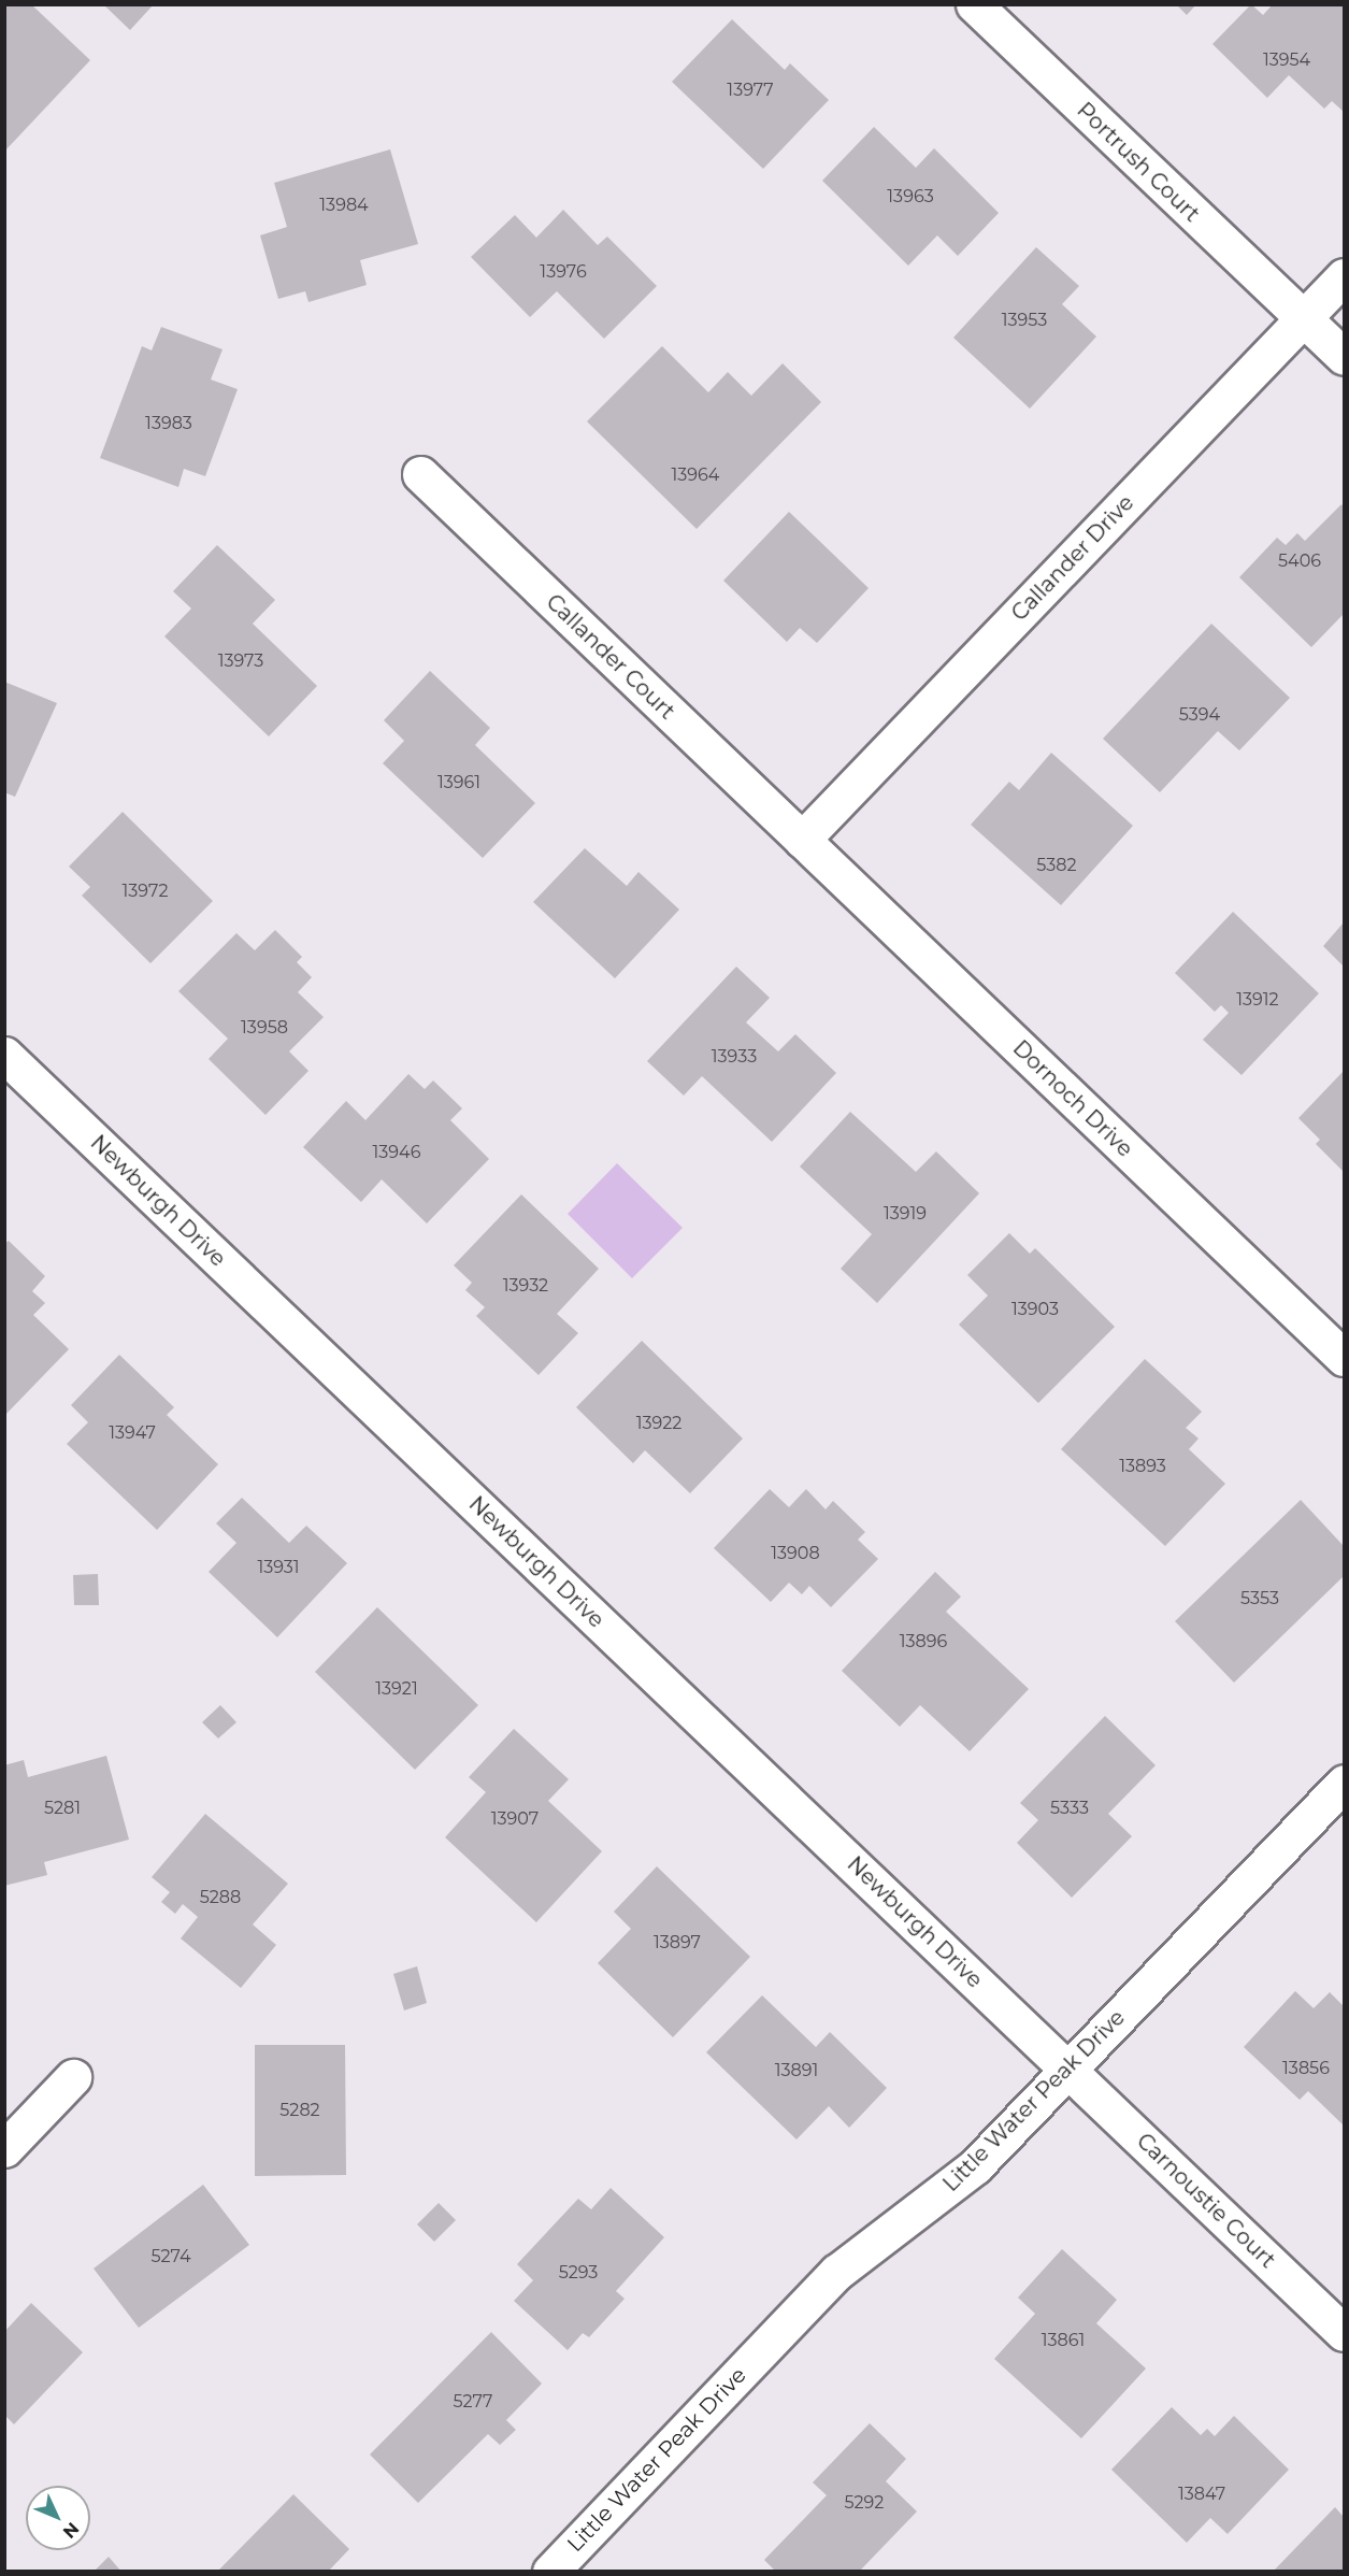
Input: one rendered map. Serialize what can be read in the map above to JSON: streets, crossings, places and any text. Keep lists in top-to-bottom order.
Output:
{
  "streets": {
    "street": [
      "Portrush Court",
      "Callander Drive",
      "Callander Court",
      "Dornoch Drive",
      "Newburgh Drive",
      "Little Water Peak Drive",
      "Carnoustie Court"
    ]
  },
  "crossings": [
    ["Portrush Court", "Callander Drive"],
    ["Callander Drive", "Callander Court"],
    ["Callander Drive", "Dornoch Drive"],
    ["Callander Court", "Dornoch Drive"],
    ["Newburgh Drive", "Little Water Peak Drive"],
    ["Newburgh Drive", "Carnoustie Court"],
    ["Little Water Peak Drive", "Carnoustie Court"]
  ],
  "house_numbers": [
    "13954",
    "13977",
    "13963",
    "13984",
    "13976",
    "13953",
    "13983",
    "13964",
    "5406",
    "13973",
    "5394",
    "13961",
    "5382",
    "13972",
    "13912",
    "13958",
    "13933",
    "13946",
    "13919",
    "13932",
    "13903",
    "13922",
    "13947",
    "13893",
    "13908",
    "13931",
    "5353",
    "13896",
    "13921",
    "5281",
    "5333",
    "13907",
    "5288",
    "13897",
    "13856",
    "13891",
    "5282",
    "5274",
    "5293",
    "13861",
    "5277",
    "13847",
    "5292"
  ],
  "north": "bottom right"
}
